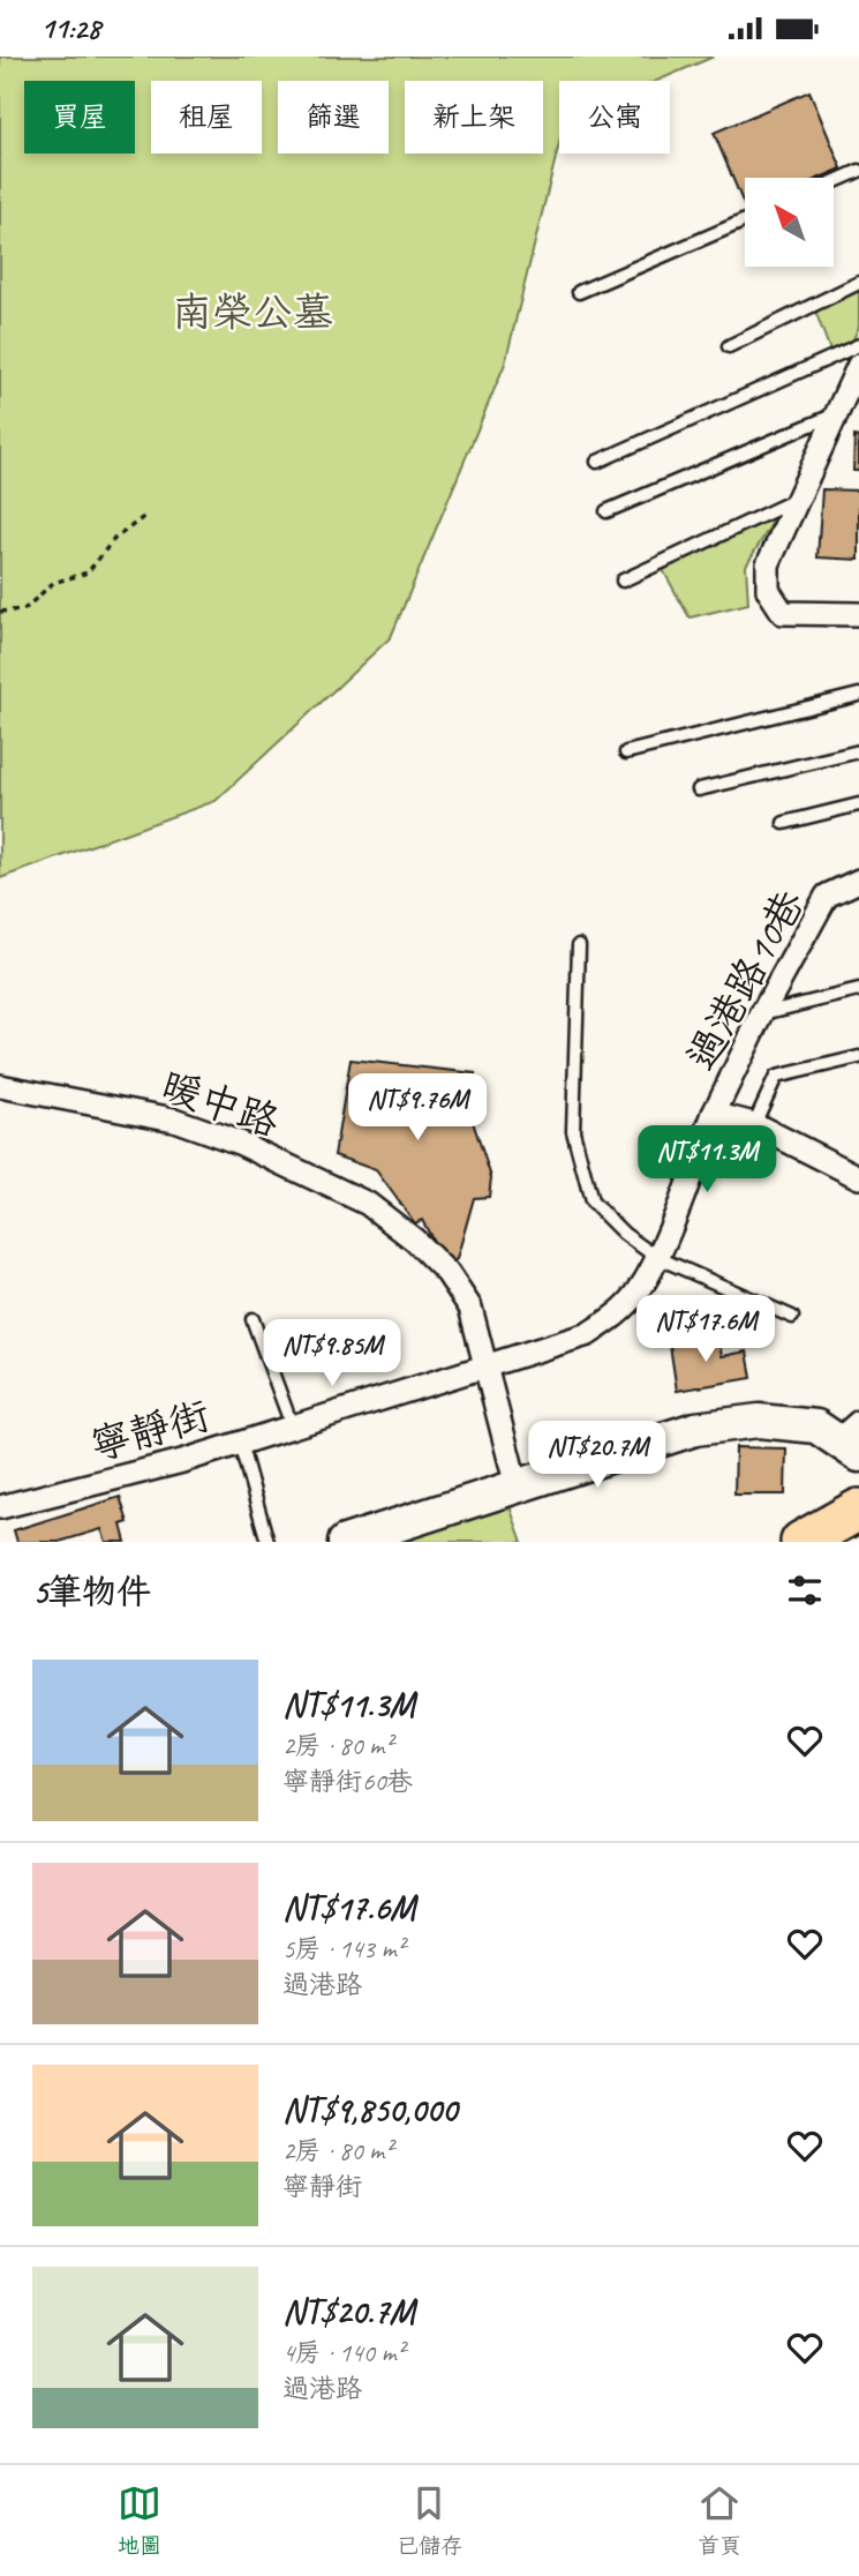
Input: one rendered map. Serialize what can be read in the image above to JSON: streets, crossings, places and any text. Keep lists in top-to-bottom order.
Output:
{
  "streets": {
    "street": ["過港路10巷", "暖中路", "寧靜街"]
  },
  "crossings": [
    ["過港路10巷", "寧靜街"],
    ["暖中路", "寧靜街"]
  ],
  "parks": ["南榮公墓"],
  "north": "top left",
  "page": {
    "status": "11:28",
    "chip": [
      "買屋",
      "租屋",
      "篩選",
      "新上架",
      "公寓"
    ],
    "price": [
      "NT$9.76M",
      "NT$11.3M",
      "NT$17.6M",
      "NT$9.85M",
      "NT$20.7M"
    ],
    "heading": "5筆物件",
    "list": [
      {
        "name": "NT$11.3M",
        "note": "2房 · 80 m² · 寧靜街60巷"
      },
      {
        "name": "NT$17.6M",
        "note": "5房 · 143 m² · 過港路"
      },
      {
        "name": "NT$9,850,000",
        "note": "2房 · 80 m² · 寧靜街"
      },
      {
        "name": "NT$20.7M",
        "note": "4房 · 140 m² · 過港路"
      }
    ],
    "tabs": ["地圖", "已儲存", "首頁"]
  }
}
